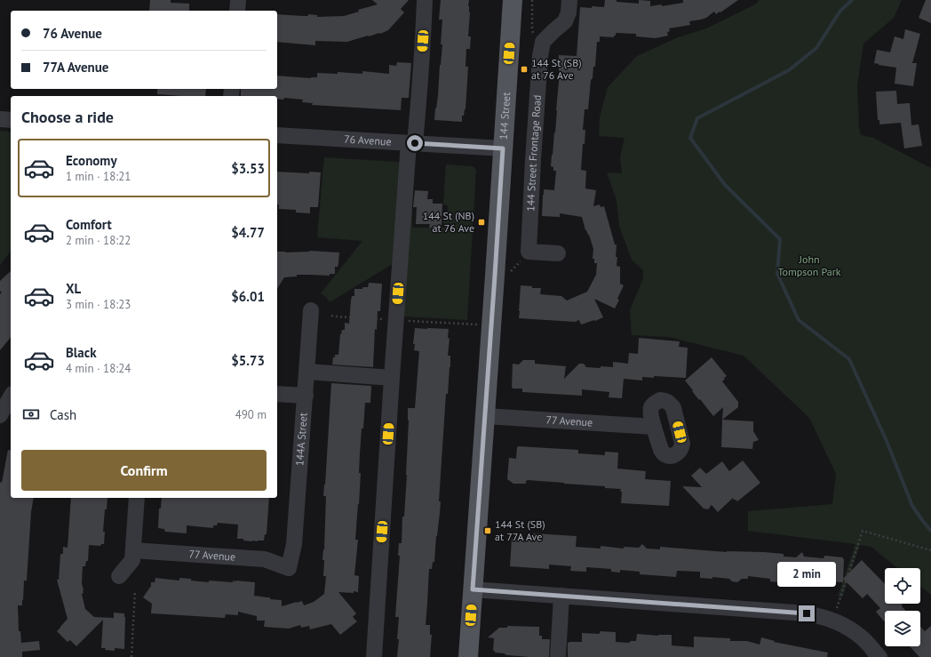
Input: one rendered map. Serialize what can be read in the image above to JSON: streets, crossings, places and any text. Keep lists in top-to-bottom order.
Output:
{
  "streets": {
    "main road": ["144 Street"],
    "street": [
      "76 Avenue",
      "144 Street Frontage Road",
      "77 Avenue",
      "144A Street"
    ]
  },
  "crossings": [
    ["144 Street", "76 Avenue"],
    ["144 Street", "77 Avenue"],
    ["77 Avenue", "144A Street"]
  ],
  "parks": ["John Tompson Park"],
  "places": {
    "transit": ["144 St (SB) at 76 Ave", "144 St (NB) at 76 Ave", "144 St (SB) at 77A Ave"]
  },
  "page": {
    "banner": ["76 Avenue", "77A Avenue"],
    "heading": "Choose a ride",
    "list": [
      {
        "name": "Economy",
        "note": "1 min · 18:21",
        "value": "$3.53"
      },
      {
        "name": "Comfort",
        "note": "2 min · 18:22",
        "value": "$4.77"
      },
      {
        "name": "XL",
        "note": "3 min · 18:23",
        "value": "$6.01"
      },
      {
        "name": "Black",
        "note": "4 min · 18:24",
        "value": "$5.73"
      }
    ],
    "pay": ["Cash", "490 m"],
    "buttons": "Confirm",
    "bubble": "2 min"
  }
}
